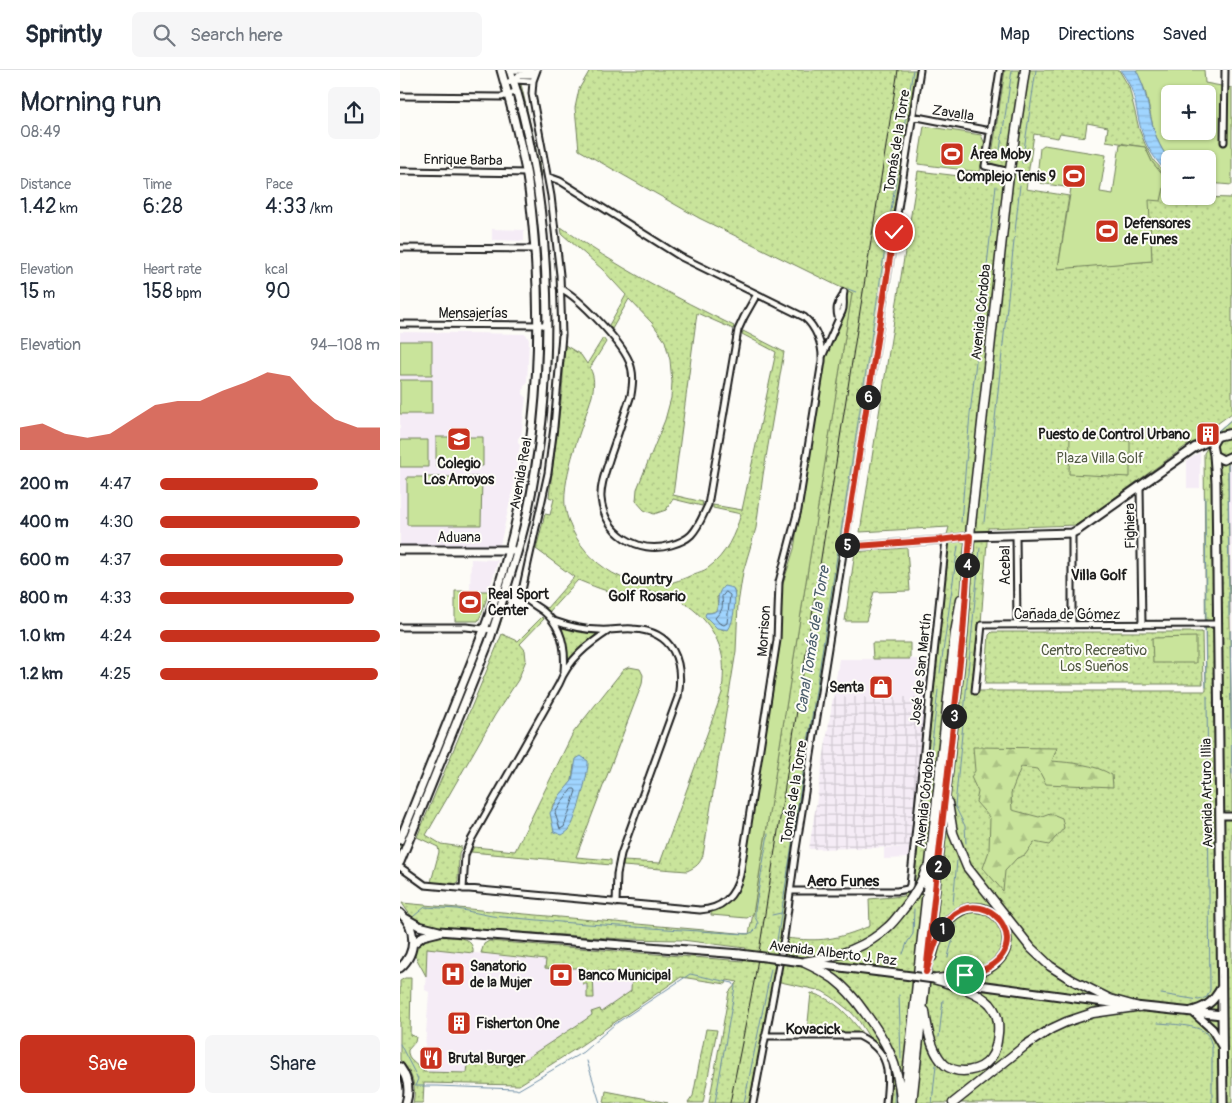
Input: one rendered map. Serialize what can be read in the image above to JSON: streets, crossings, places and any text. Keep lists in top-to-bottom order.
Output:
{
  "streets": {
    "main road": [
      "Avenida Córdoba",
      "Avenida Real",
      "Aduana",
      "Avenida Arturo Illia",
      "Avenida Alberto J. Paz"
    ],
    "street": [
      "Zavalla",
      "Tomás de la Torre",
      "Enrique Barba",
      "Mensajerías",
      "Fighiera",
      "Acebal",
      "Cañada de Gómez",
      "Morrison",
      "José de San Martín"
    ]
  },
  "crossings": [
    ["Zavalla", "Tomás de la Torre"],
    ["Tomás de la Torre", "José de San Martín"],
    ["Enrique Barba", "Avenida Real"],
    ["Mensajerías", "Avenida Real"],
    ["Avenida Real", "Aduana"],
    ["Fighiera", "Cañada de Gómez"],
    ["Acebal", "Cañada de Gómez"],
    ["Cañada de Gómez", "Avenida Arturo Illia"],
    ["Avenida Arturo Illia", "Avenida Alberto J. Paz"]
  ],
  "districts": [
    "Villa Golf",
    "Country Golf Rosario",
    "Aero Funes",
    "Kovacick"
  ],
  "water": ["Canal Tomás de la Torre"],
  "parks": ["Plaza Villa Golf", "Centro Recreativo Los Sueños"],
  "places": {
    "sports": [
      "Área Moby",
      "Complejo Tenis 9",
      "Defensores de Funes",
      "Real Sport Center"
    ],
    "building": ["Puesto de Control Urbano", "Fisherton One"],
    "school or university": ["Colegio Los Arroyos"],
    "shop": ["Senta"],
    "hospital": ["Sanatorio de la Mujer"],
    "bank": ["Banco Municipal"],
    "restaurant": ["Brutal Burger"]
  },
  "page": {
    "header": "Sprintly",
    "search": "Search here",
    "nav": ["Map", "Directions", "Saved"],
    "heading": ["Morning run", "08:49"],
    "map_buttons": ["+", "−"],
    "stats": [
      ["Distance", "1.42 km"],
      ["Time", "6:28"],
      ["Pace", "4:33 /km"],
      ["Elevation", "15 m"],
      ["Heart rate", "158 bpm"],
      ["kcal", "90"]
    ],
    "chart": ["Elevation", "94–108 m"],
    "pins": [
      "6",
      "5",
      "4",
      "3",
      "2",
      "1"
    ],
    "list": [
      {
        "name": "200 m",
        "note": "4:47"
      },
      {
        "name": "400 m",
        "note": "4:30"
      },
      {
        "name": "600 m",
        "note": "4:37"
      },
      {
        "name": "800 m",
        "note": "4:33"
      },
      {
        "name": "1.0 km",
        "note": "4:24"
      },
      {
        "name": "1.2 km",
        "note": "4:25"
      }
    ],
    "buttons": ["Save", "Share"]
  }
}
